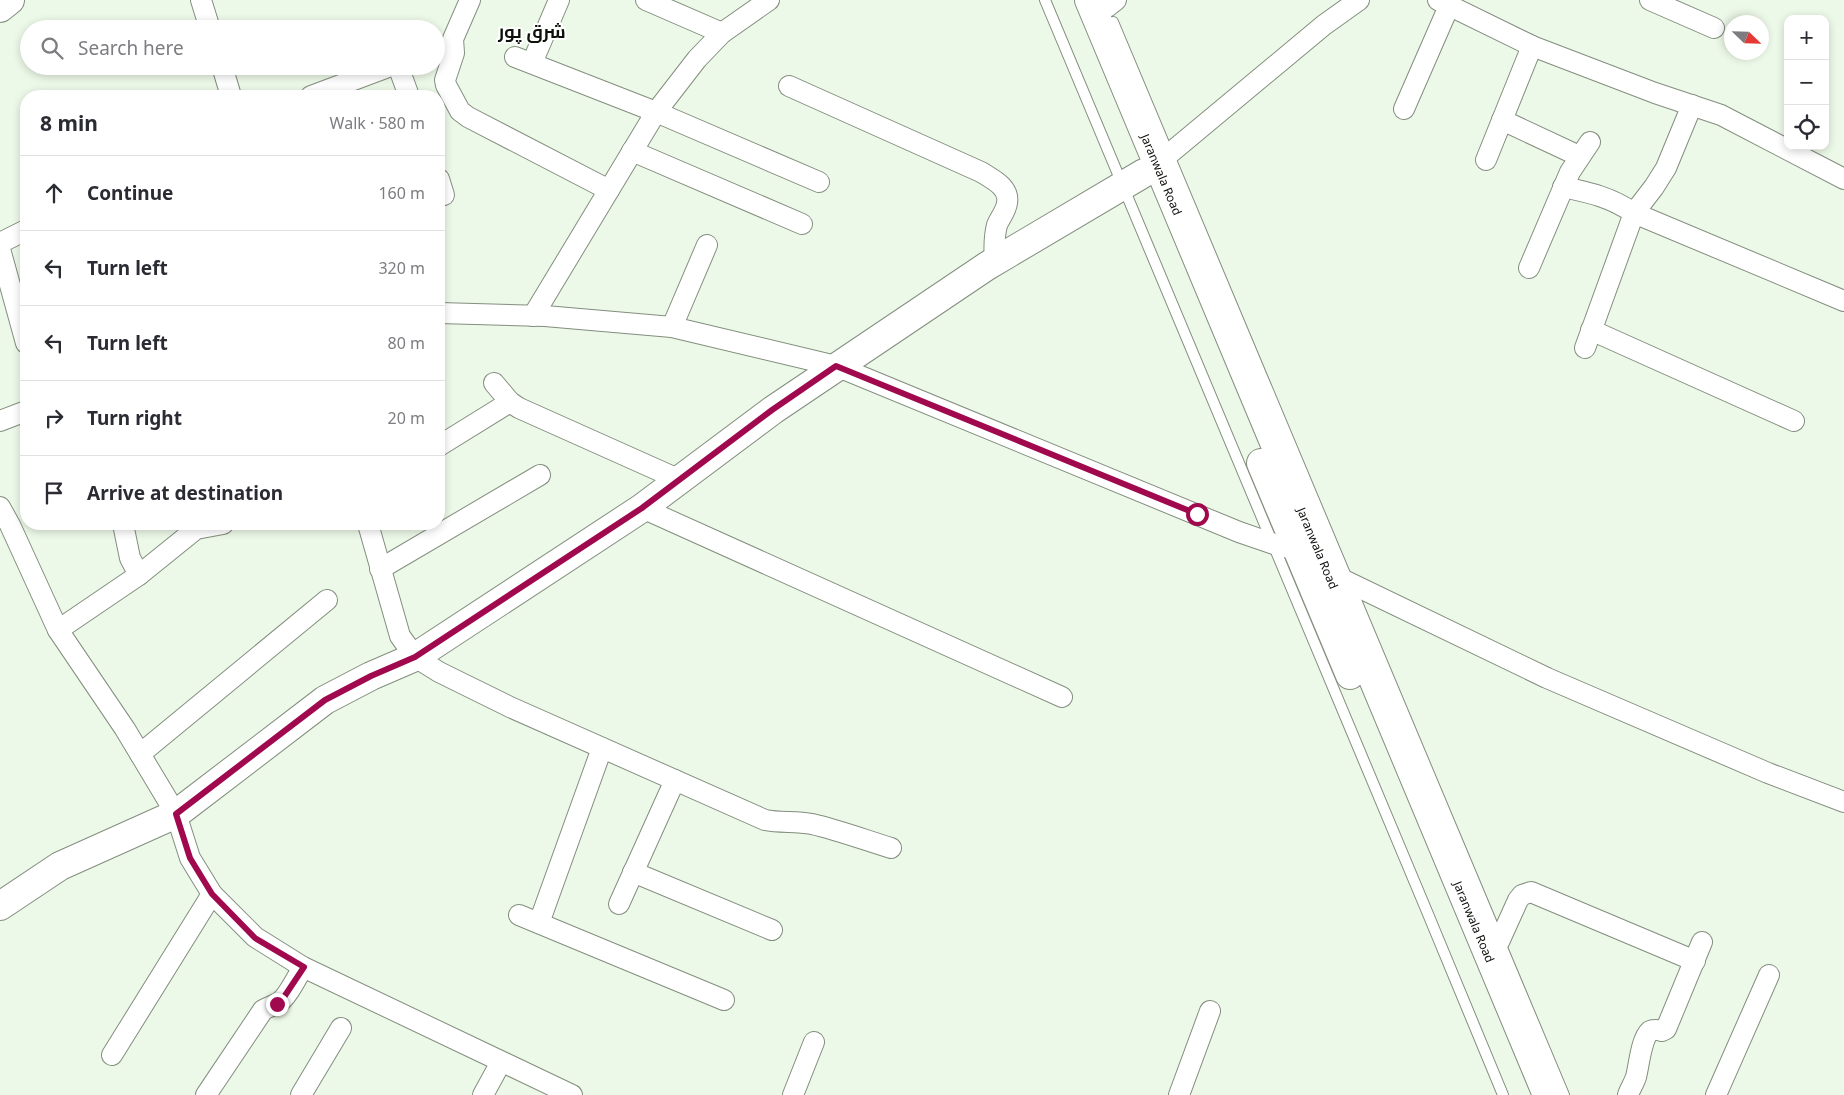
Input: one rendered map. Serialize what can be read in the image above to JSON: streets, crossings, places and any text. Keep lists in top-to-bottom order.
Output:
{
  "streets": {
    "main road": ["Jaranwala Road"]
  },
  "districts": ["شرق پور"],
  "north": "bottom right",
  "page": {
    "map_buttons": ["+", "−"],
    "search": "Search here",
    "heading": ["8 min", "Walk · 580 m"],
    "list": [
      ["Continue", "160 m"],
      ["Turn left", "320 m"],
      ["Turn left", "80 m"],
      ["Turn right", "20 m"],
      "Arrive at destination"
    ]
  }
}
